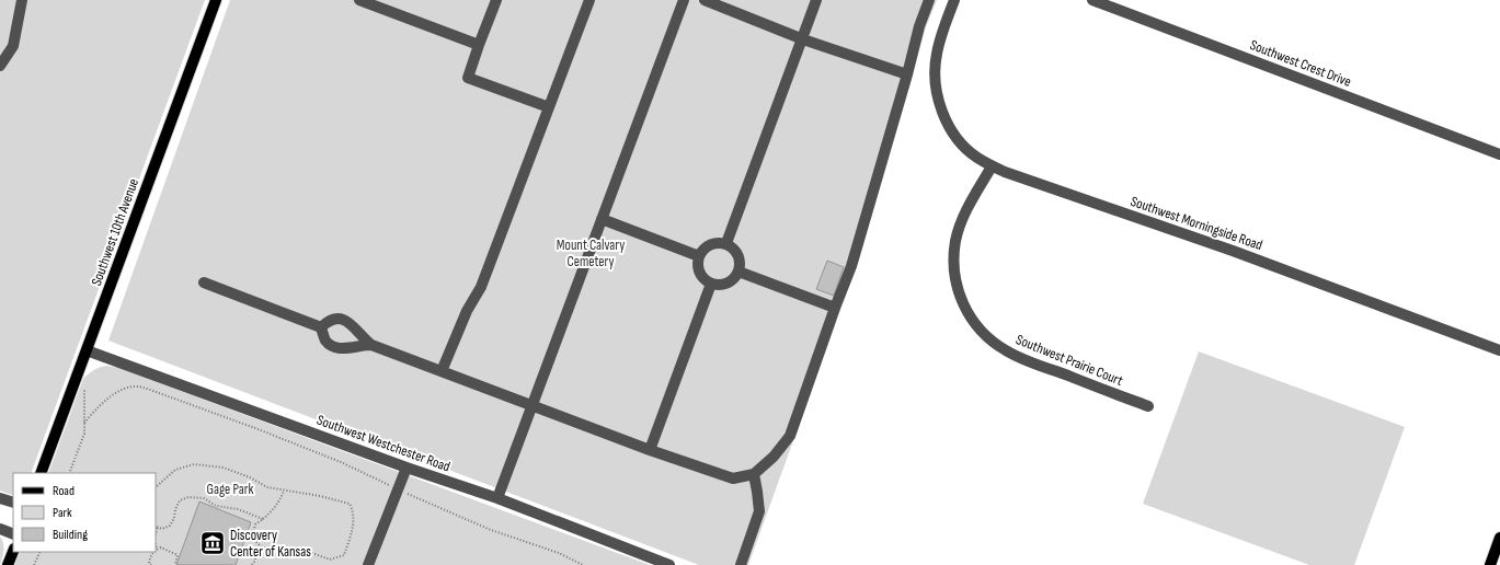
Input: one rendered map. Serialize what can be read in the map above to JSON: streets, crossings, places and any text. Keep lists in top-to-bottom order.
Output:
{
  "streets": {
    "main road": ["Southwest 10th Avenue"],
    "street": [
      "Southwest Crest Drive",
      "Southwest Morningside Road",
      "Southwest Prairie Court",
      "Southwest Westchester Road"
    ]
  },
  "crossings": [
    ["Southwest Morningside Road", "Southwest Prairie Court"],
    ["Southwest 10th Avenue", "Southwest Westchester Road"]
  ],
  "parks": ["Mount Calvary Cemetery", "Gage Park"],
  "places": {
    "museum": ["Discovery Center of Kansas"]
  },
  "legend": ["Road", "Park", "Building"]
}
